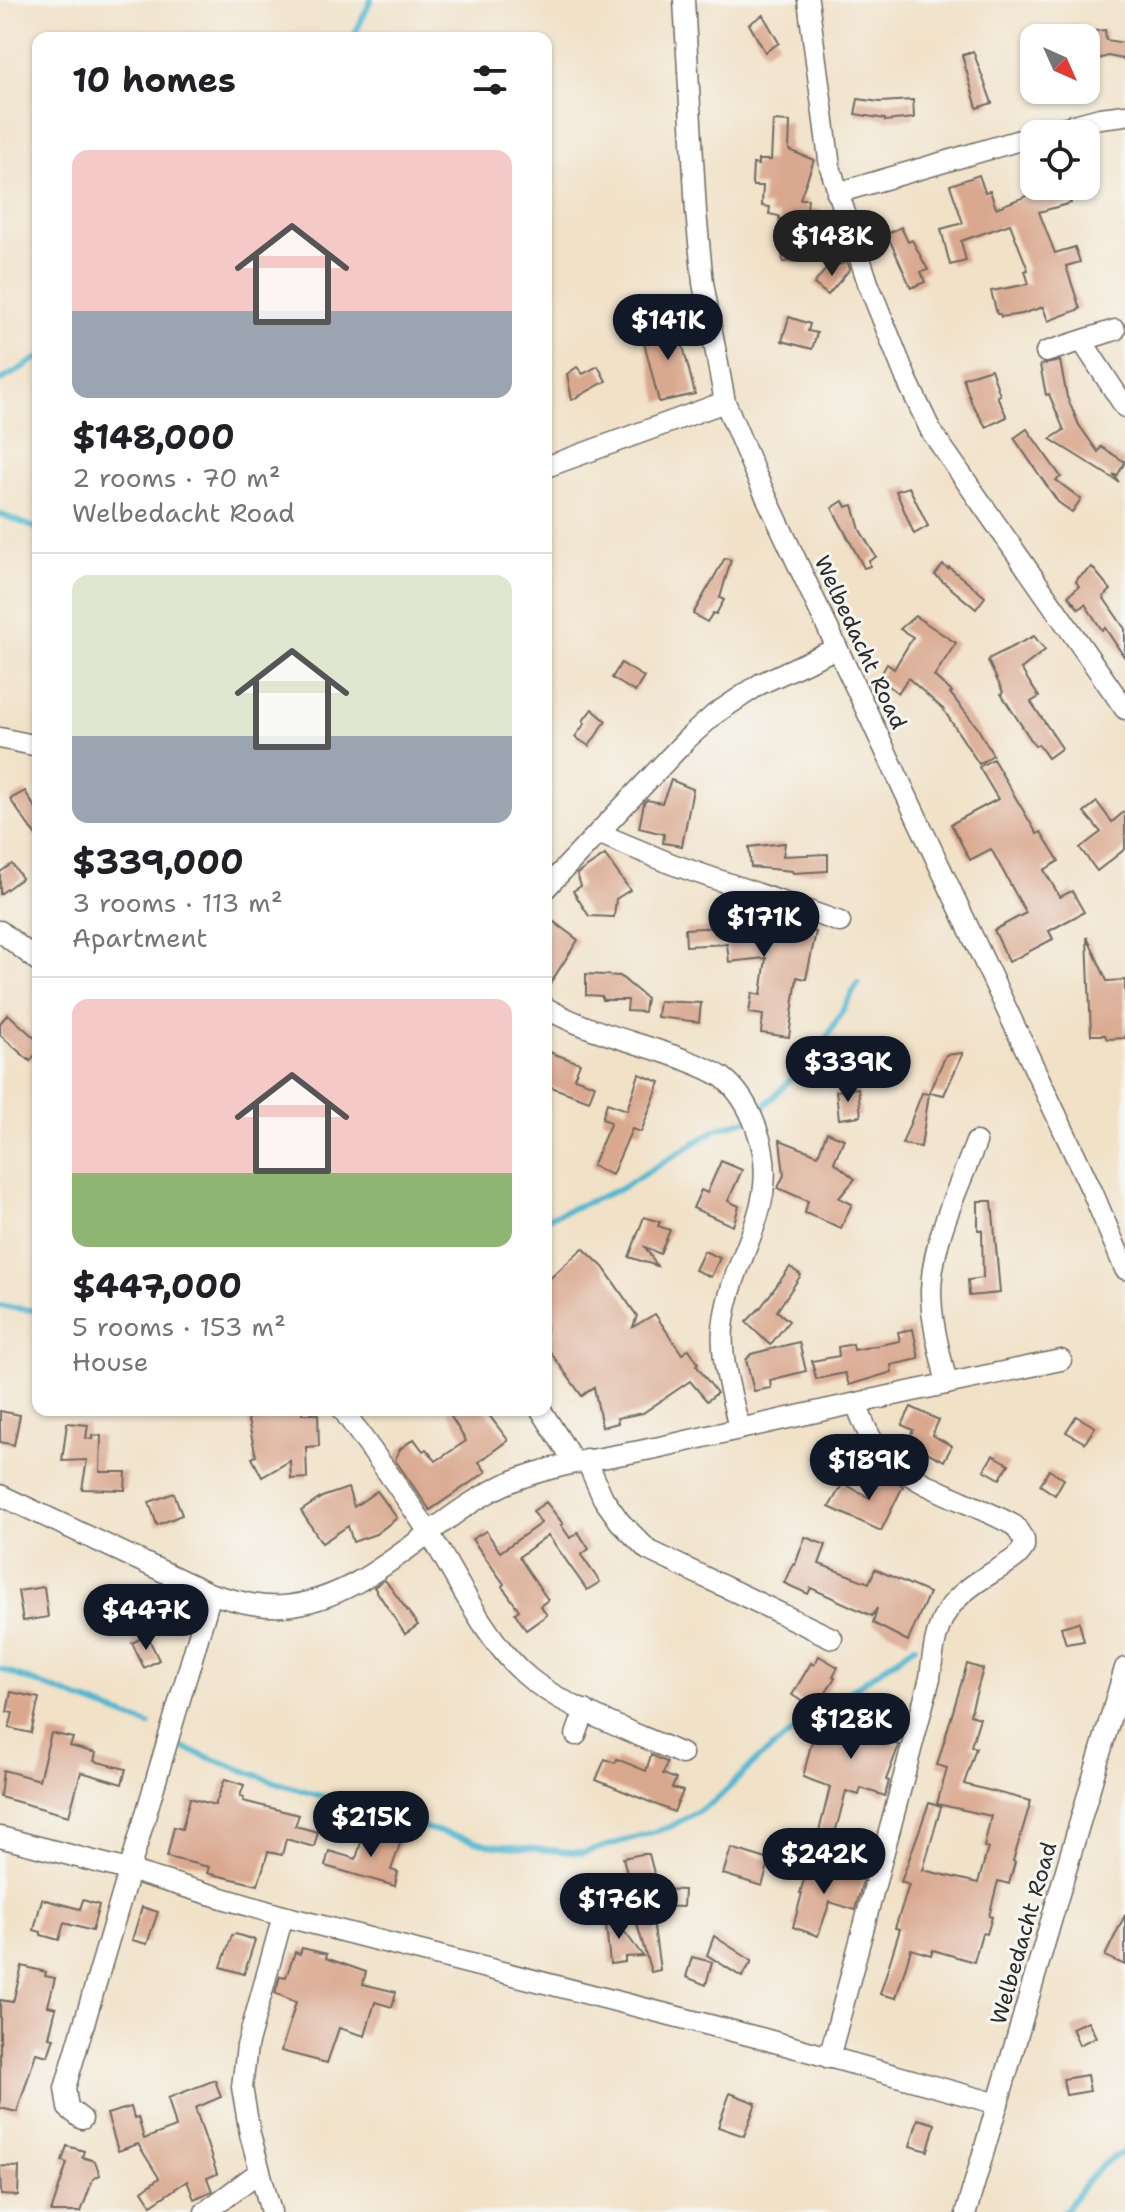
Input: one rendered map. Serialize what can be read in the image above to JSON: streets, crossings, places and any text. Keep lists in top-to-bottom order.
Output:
{
  "streets": {
    "street": ["Welbedacht Road"]
  },
  "north": "bottom right",
  "page": {
    "heading": "10 homes",
    "list": [
      {
        "name": "$148,000",
        "note": "2 rooms · 70 m² · Welbedacht Road"
      },
      {
        "name": "$339,000",
        "note": "3 rooms · 113 m² · Apartment"
      },
      {
        "name": "$447,000",
        "note": "5 rooms · 153 m² · House"
      }
    ],
    "price": [
      "$148K",
      "$141K",
      "$171K",
      "$339K",
      "$189K",
      "$447K",
      "$128K",
      "$215K",
      "$242K",
      "$176K"
    ]
  }
}
